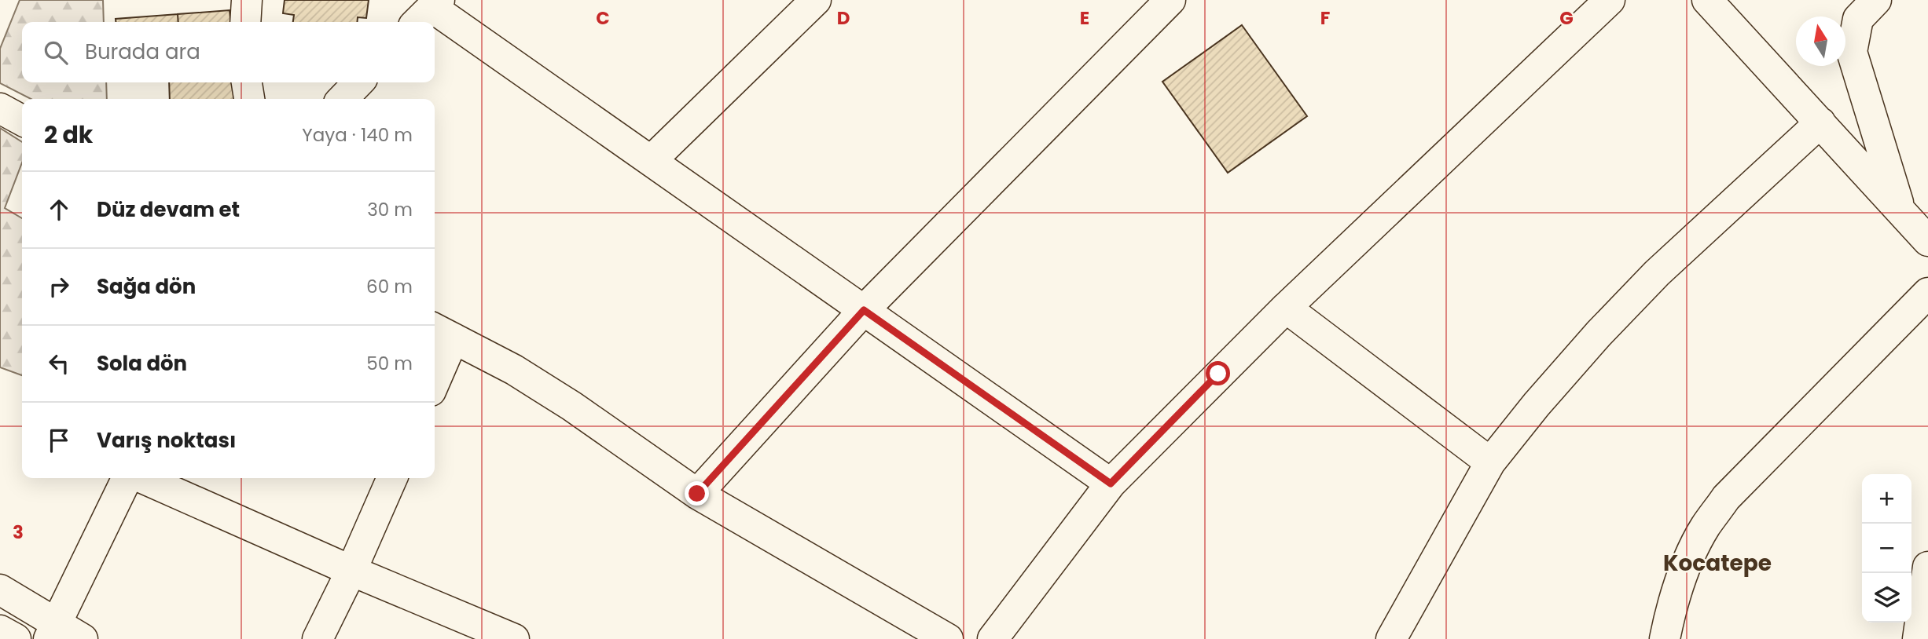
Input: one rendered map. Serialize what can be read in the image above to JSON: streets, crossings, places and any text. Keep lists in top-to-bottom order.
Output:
{
  "districts": ["Kocatepe"],
  "north": "top",
  "page": {
    "search": "Burada ara",
    "heading": ["2 dk", "Yaya · 140 m"],
    "list": [
      ["Düz devam et", "30 m"],
      ["Sağa dön", "60 m"],
      ["Sola dön", "50 m"],
      "Varış noktası"
    ],
    "map_buttons": ["+", "−"]
  },
  "grid": {
    "columns": [
      "C",
      "D",
      "E",
      "F",
      "G"
    ],
    "rows": ["3"]
  }
}
